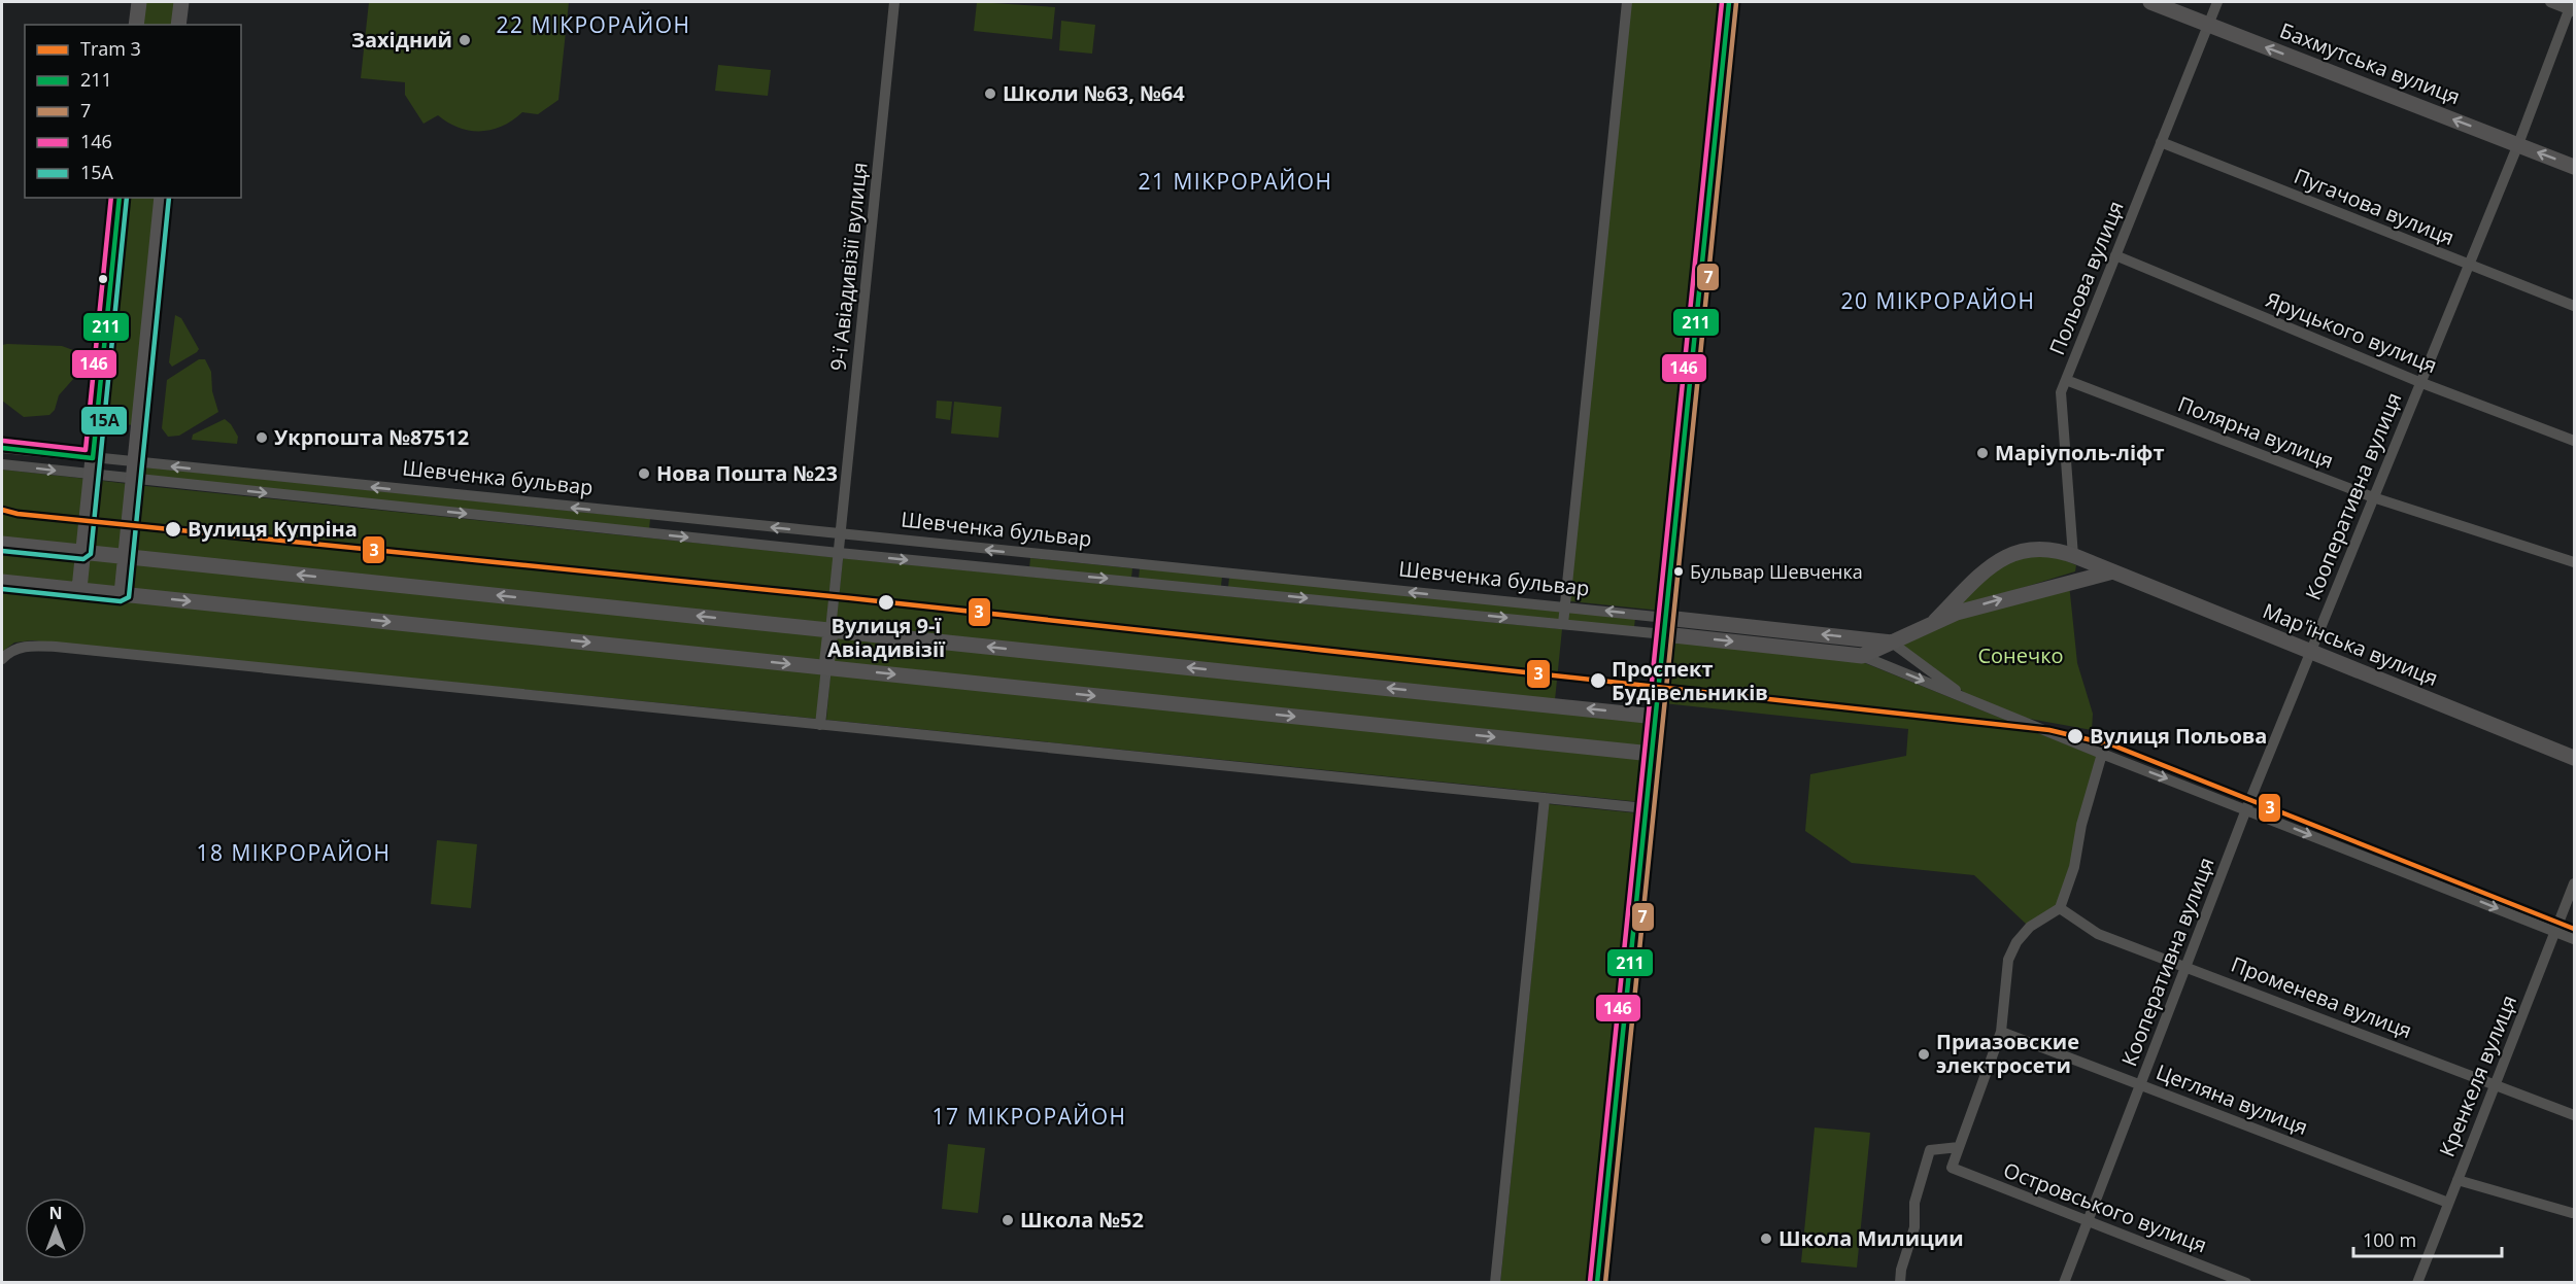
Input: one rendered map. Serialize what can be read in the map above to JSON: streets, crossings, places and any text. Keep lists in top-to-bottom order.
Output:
{
  "streets": {
    "main road": ["Бахмутська вулиця", "Шевченка бульвар", "Мар'їнська вулиця"],
    "street": [
      "Пугачова вулиця",
      "9-ї Авіадивізії вулиця",
      "Польова вулиця",
      "Яруцького вулиця",
      "Полярна вулиця",
      "Кооперативна вулиця",
      "Променева вулиця",
      "Кренкеля вулиця",
      "Цегляна вулиця",
      "Островського вулиця"
    ]
  },
  "crossings": [
    ["Бахмутська вулиця", "Польова вулиця"],
    ["Бахмутська вулиця", "Кооперативна вулиця"],
    ["Пугачова вулиця", "Польова вулиця"],
    ["Пугачова вулиця", "Кооперативна вулиця"],
    ["9-ї Авіадивізії вулиця", "Шевченка бульвар"],
    ["Польова вулиця", "Яруцького вулиця"],
    ["Польова вулиця", "Полярна вулиця"],
    ["Польова вулиця", "Мар'їнська вулиця"],
    ["Яруцького вулиця", "Кооперативна вулиця"],
    ["Полярна вулиця", "Кооперативна вулиця"],
    ["Шевченка бульвар", "Кооперативна вулиця"],
    ["Шевченка бульвар", "Кренкеля вулиця"],
    ["Кооперативна вулиця", "Мар'їнська вулиця"],
    ["Кооперативна вулиця", "Променева вулиця"],
    ["Кооперативна вулиця", "Цегляна вулиця"],
    ["Кооперативна вулиця", "Островського вулиця"],
    ["Променева вулиця", "Кренкеля вулиця"],
    ["Кренкеля вулиця", "Цегляна вулиця"]
  ],
  "one_way": ["Бахмутська вулиця"],
  "districts": [
    "22 МІКРОРАЙОН",
    "21 МІКРОРАЙОН",
    "20 МІКРОРАЙОН",
    "18 МІКРОРАЙОН",
    "17 МІКРОРАЙОН"
  ],
  "parks": ["Сонечко"],
  "places": [
    "Західний",
    "Школи №63, №64",
    "Укрпошта №87512",
    "Маріуполь-ліфт",
    "Нова Пошта №23",
    "Вулиця Купріна",
    "Бульвар Шевченка",
    "Вулиця 9-ї Авіадивізії",
    "Проспект Будівельників",
    "Вулиця Польова",
    "Приазовские электросети",
    "Школа №52",
    "Школа Милиции"
  ],
  "lines": [
    "transit line 211",
    "transit line 146",
    "transit line 7",
    "transit line 15А",
    "tram line 3"
  ],
  "legend": [
    "Tram 3",
    "211",
    "7",
    "146",
    "15А"
  ],
  "scale_bar": "100 m",
  "north": "top"
}
